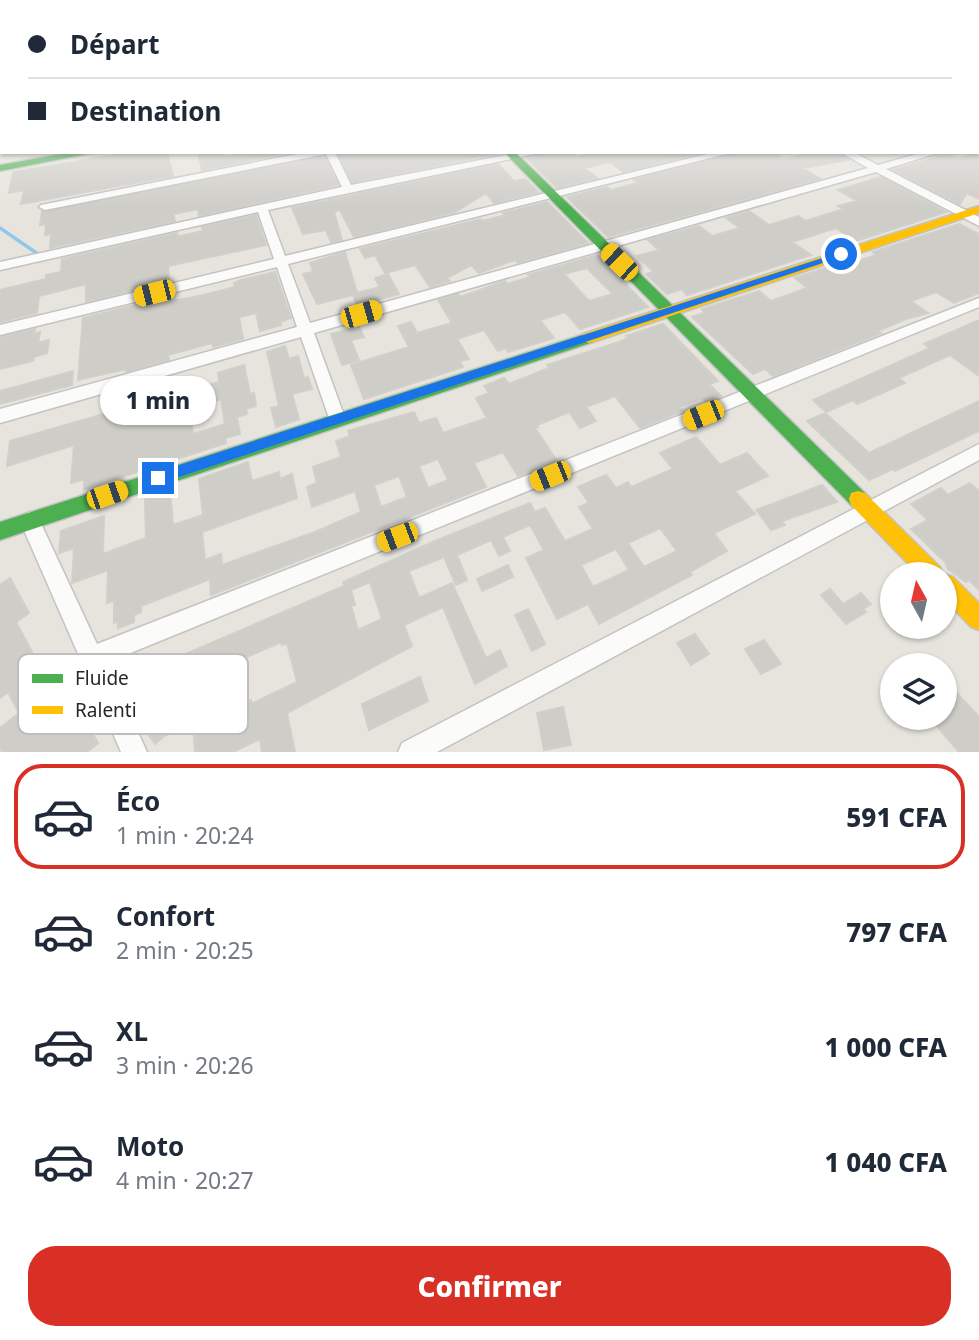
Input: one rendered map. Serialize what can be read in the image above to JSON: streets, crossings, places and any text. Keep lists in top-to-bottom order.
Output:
{
  "legend": ["Fluide", "Ralenti"],
  "north": "top",
  "page": {
    "banner": ["Départ", "Destination"],
    "bubble": "1 min",
    "list": [
      {
        "name": "Éco",
        "note": "1 min · 20:24",
        "value": "591 CFA"
      },
      {
        "name": "Confort",
        "note": "2 min · 20:25",
        "value": "797 CFA"
      },
      {
        "name": "XL",
        "note": "3 min · 20:26",
        "value": "1 000 CFA"
      },
      {
        "name": "Moto",
        "note": "4 min · 20:27",
        "value": "1 040 CFA"
      }
    ],
    "buttons": "Confirmer"
  }
}
